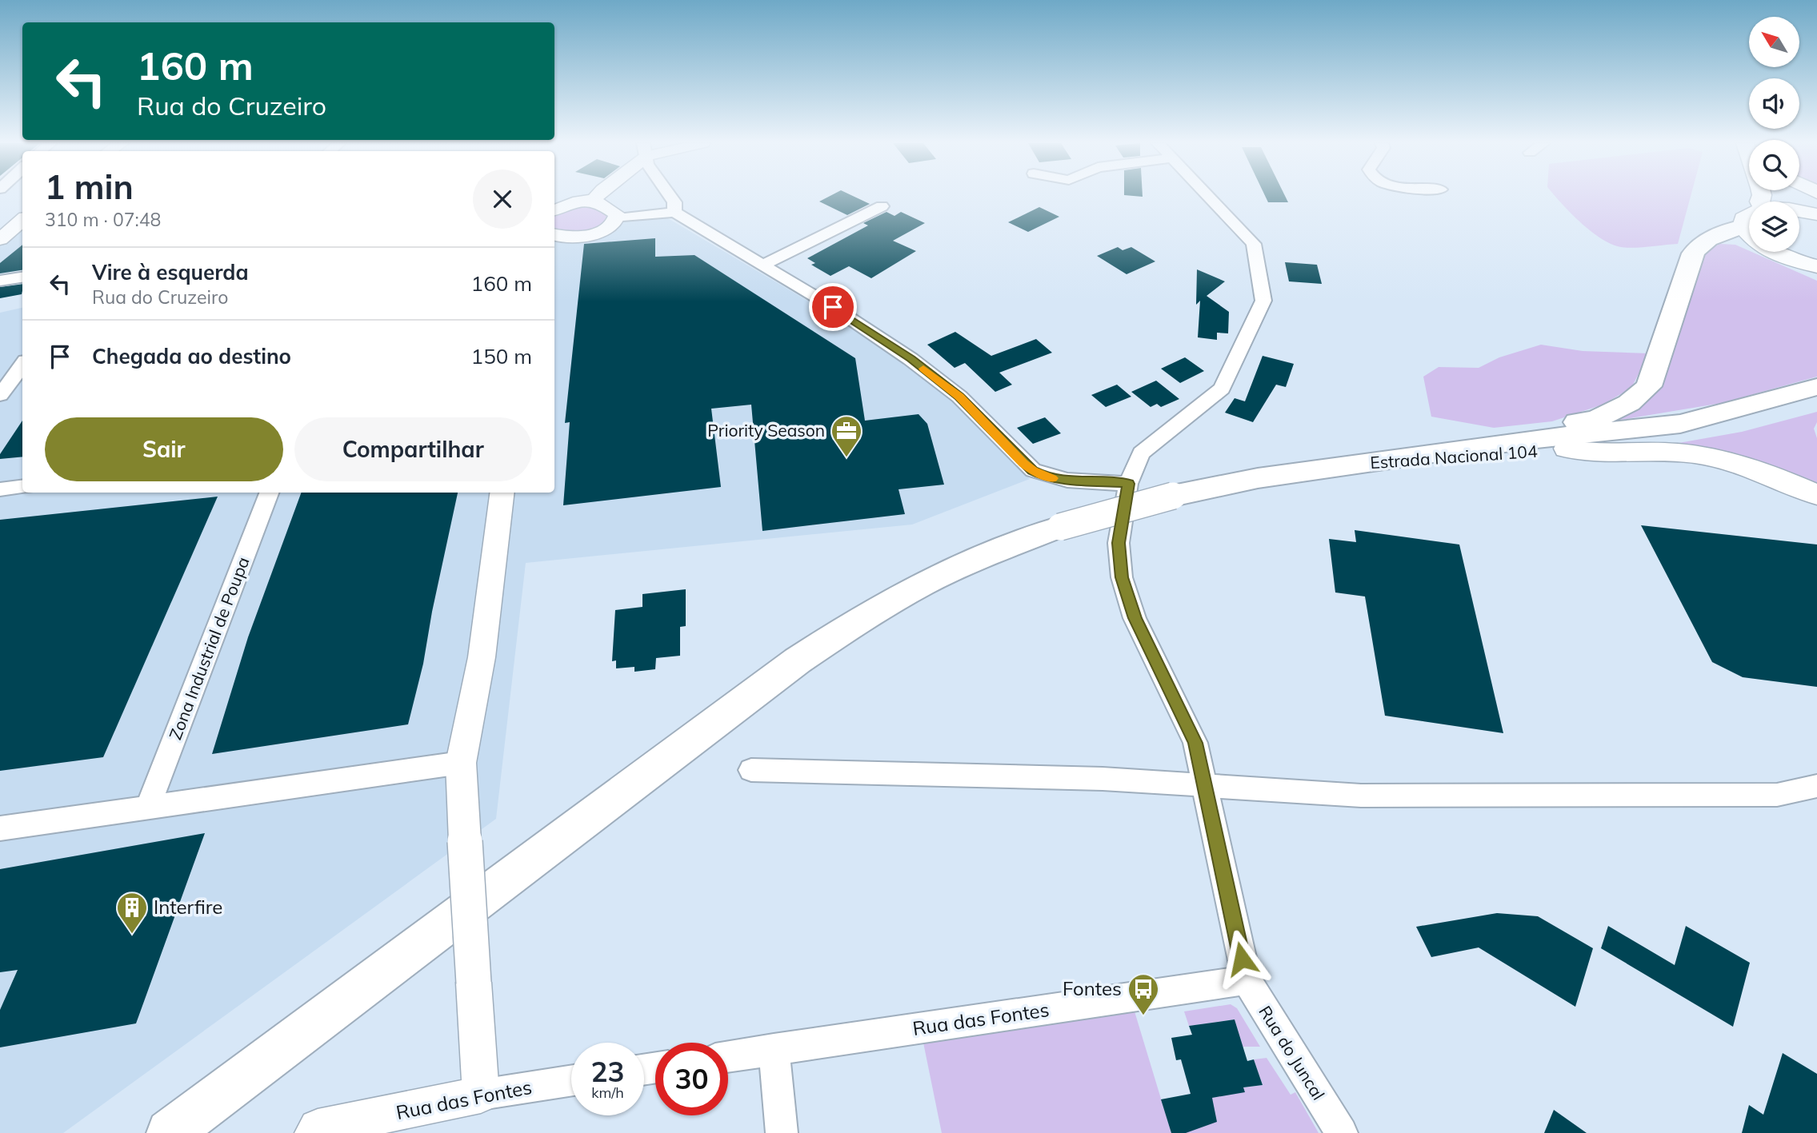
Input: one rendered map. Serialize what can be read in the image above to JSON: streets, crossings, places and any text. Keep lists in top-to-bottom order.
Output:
{
  "streets": {
    "main road": ["Estrada Nacional 104"],
    "street": ["Zona Industrial de Poupa", "Rua das Fontes", "Rua do Juncal"]
  },
  "crossings": [
    ["Rua das Fontes", "Rua do Juncal"]
  ],
  "places": {
    "office": ["Priority Season"],
    "building": ["Interfire"],
    "bus stop": ["Fontes"]
  },
  "north": "top left",
  "page": {
    "turn": ["160 m", "Rua do Cruzeiro"],
    "heading": ["1 min", "310 m · 07:48"],
    "list": [
      {
        "name": "Vire à esquerda",
        "note": "Rua do Cruzeiro",
        "value": "160 m"
      },
      {
        "name": "Chegada ao destino",
        "value": "150 m"
      }
    ],
    "buttons": ["Sair", "Compartilhar"],
    "speed": "23 km/h",
    "limit": "30"
  }
}
